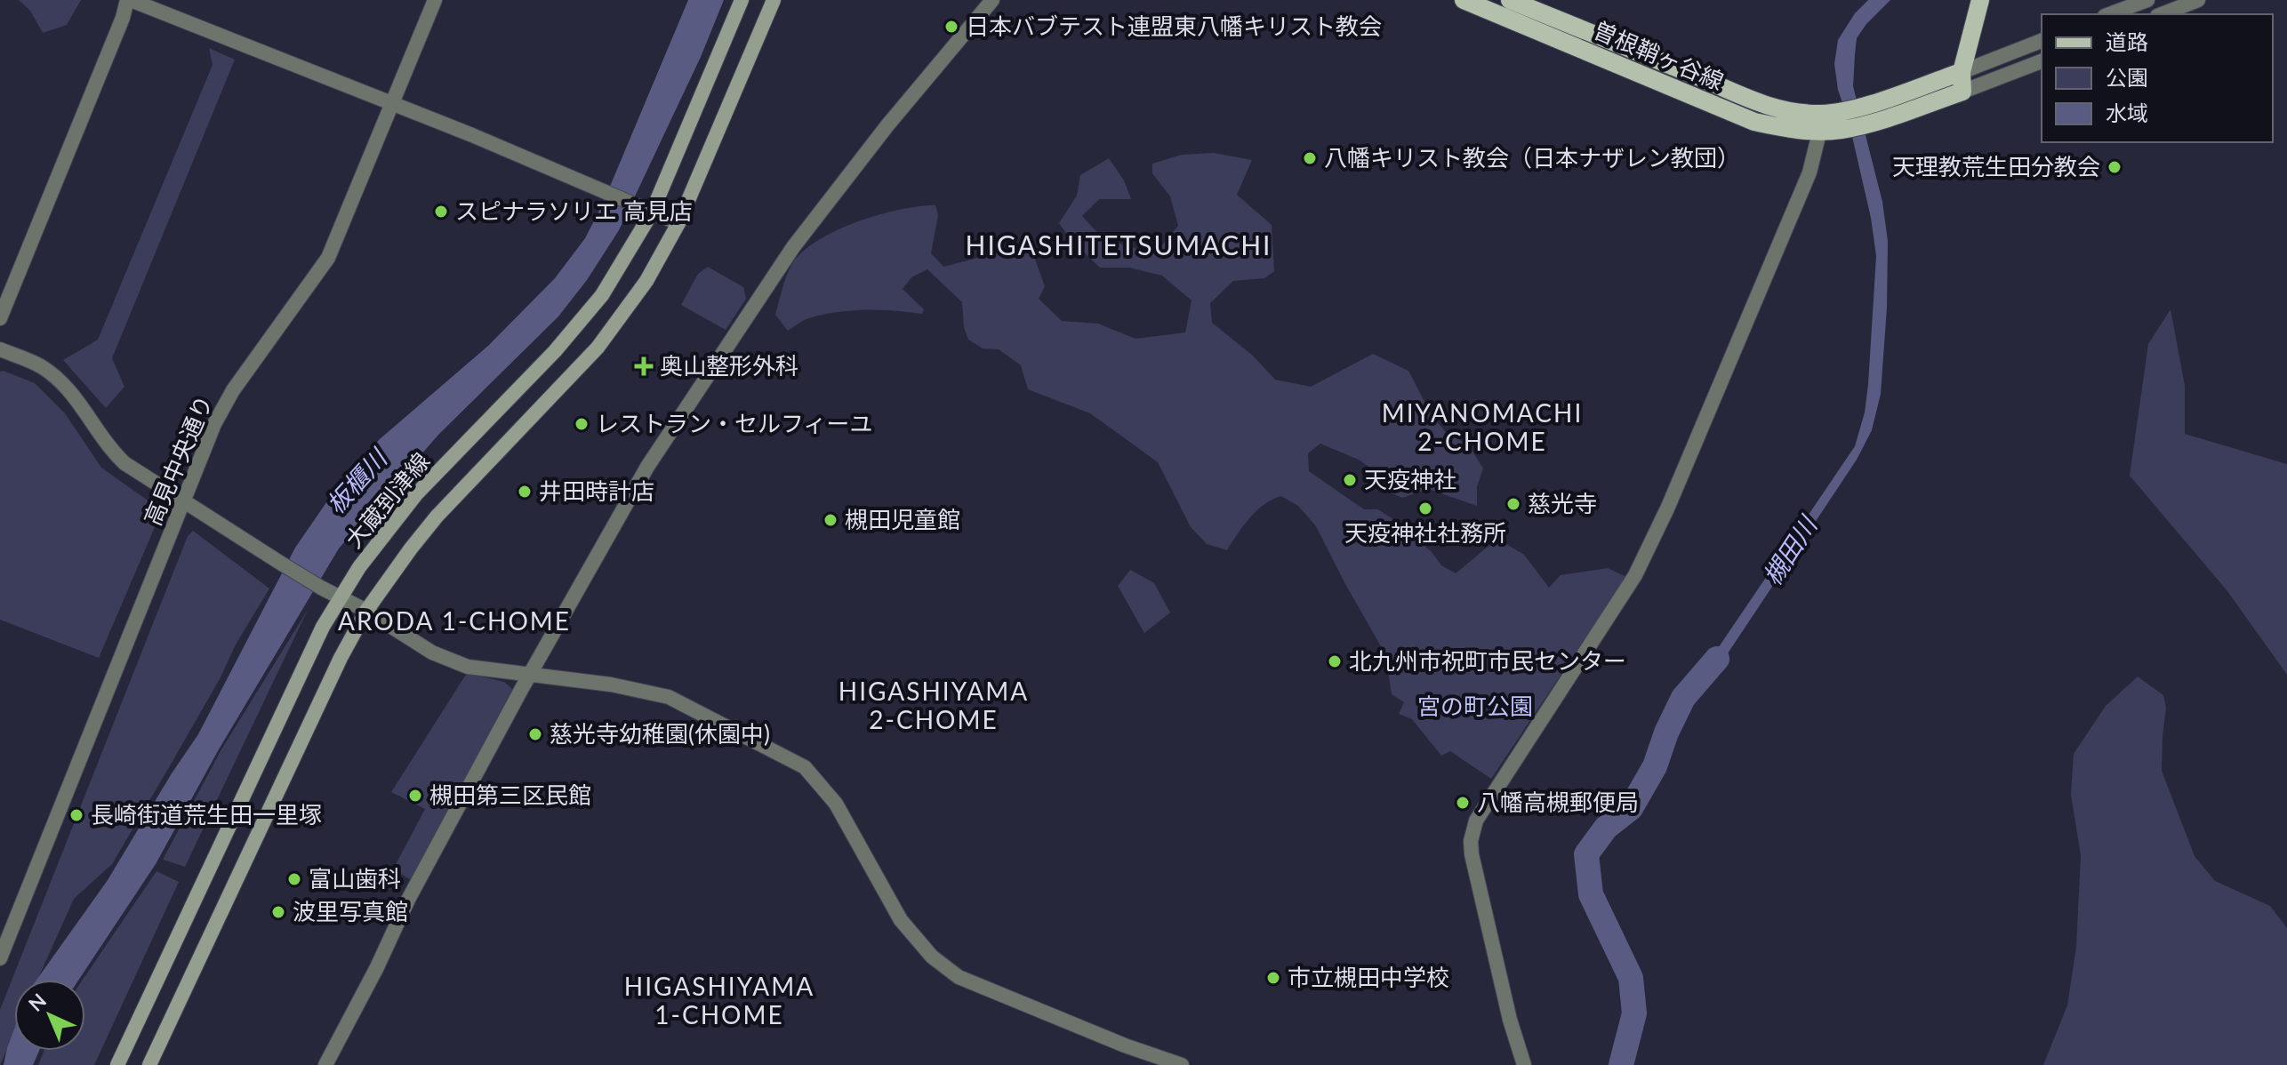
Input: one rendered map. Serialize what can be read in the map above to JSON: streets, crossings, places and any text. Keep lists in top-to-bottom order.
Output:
{
  "streets": {
    "main road": ["曽根鞘ヶ谷線", "大蔵到津線"],
    "street": ["高見中央通り"]
  },
  "districts": [
    "HIGASHITETSUMACHI",
    "MIYANOMACHI 2-CHOME",
    "ARODA 1-CHOME",
    "HIGASHIYAMA 2-CHOME",
    "HIGASHIYAMA 1-CHOME"
  ],
  "water": ["板櫃川", "槻田川"],
  "parks": ["宮の町公園"],
  "places": {
    "other": [
      "日本バブテスト連盟東八幡キリスト教会",
      "八幡キリスト教会（日本ナザレン教団）",
      "天理教荒生田分教会",
      "スピナラソリエ 高見店",
      "レストラン・セルフィーユ",
      "天疫神社",
      "井田時計店",
      "慈光寺",
      "天疫神社社務所",
      "槻田児童館",
      "北九州市祝町市民センター",
      "慈光寺幼稚園(休園中)",
      "槻田第三区民館",
      "八幡高槻郵便局",
      "長崎街道荒生田一里塚",
      "富山歯科",
      "波里写真館",
      "市立槻田中学校"
    ],
    "health": ["奥山整形外科"]
  },
  "legend": ["道路", "公園", "水域"],
  "north": "top left"
}
